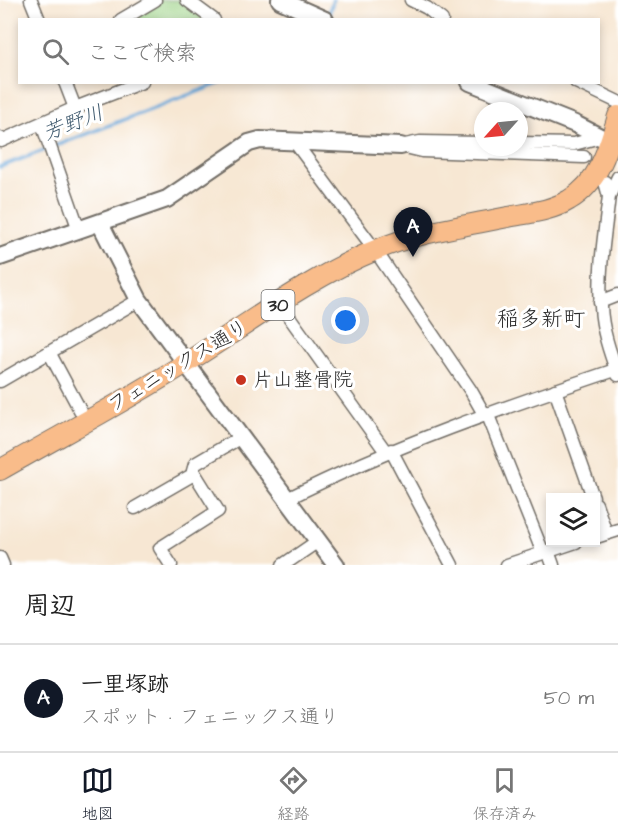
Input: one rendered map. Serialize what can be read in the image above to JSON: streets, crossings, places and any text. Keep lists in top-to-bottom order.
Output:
{
  "streets": {
    "main road": ["30", "フェニックス通り"]
  },
  "districts": ["稲多新町"],
  "water": ["芳野川"],
  "places": ["片山整骨院"],
  "north": "bottom left",
  "page": {
    "search": "ここで検索",
    "pins": "A",
    "heading": "周辺",
    "list": [
      {
        "mark": "A",
        "name": "一里塚跡",
        "note": "スポット · フェニックス通り",
        "value": "50 m"
      }
    ],
    "nav": ["地図", "経路", "保存済み"]
  }
}
